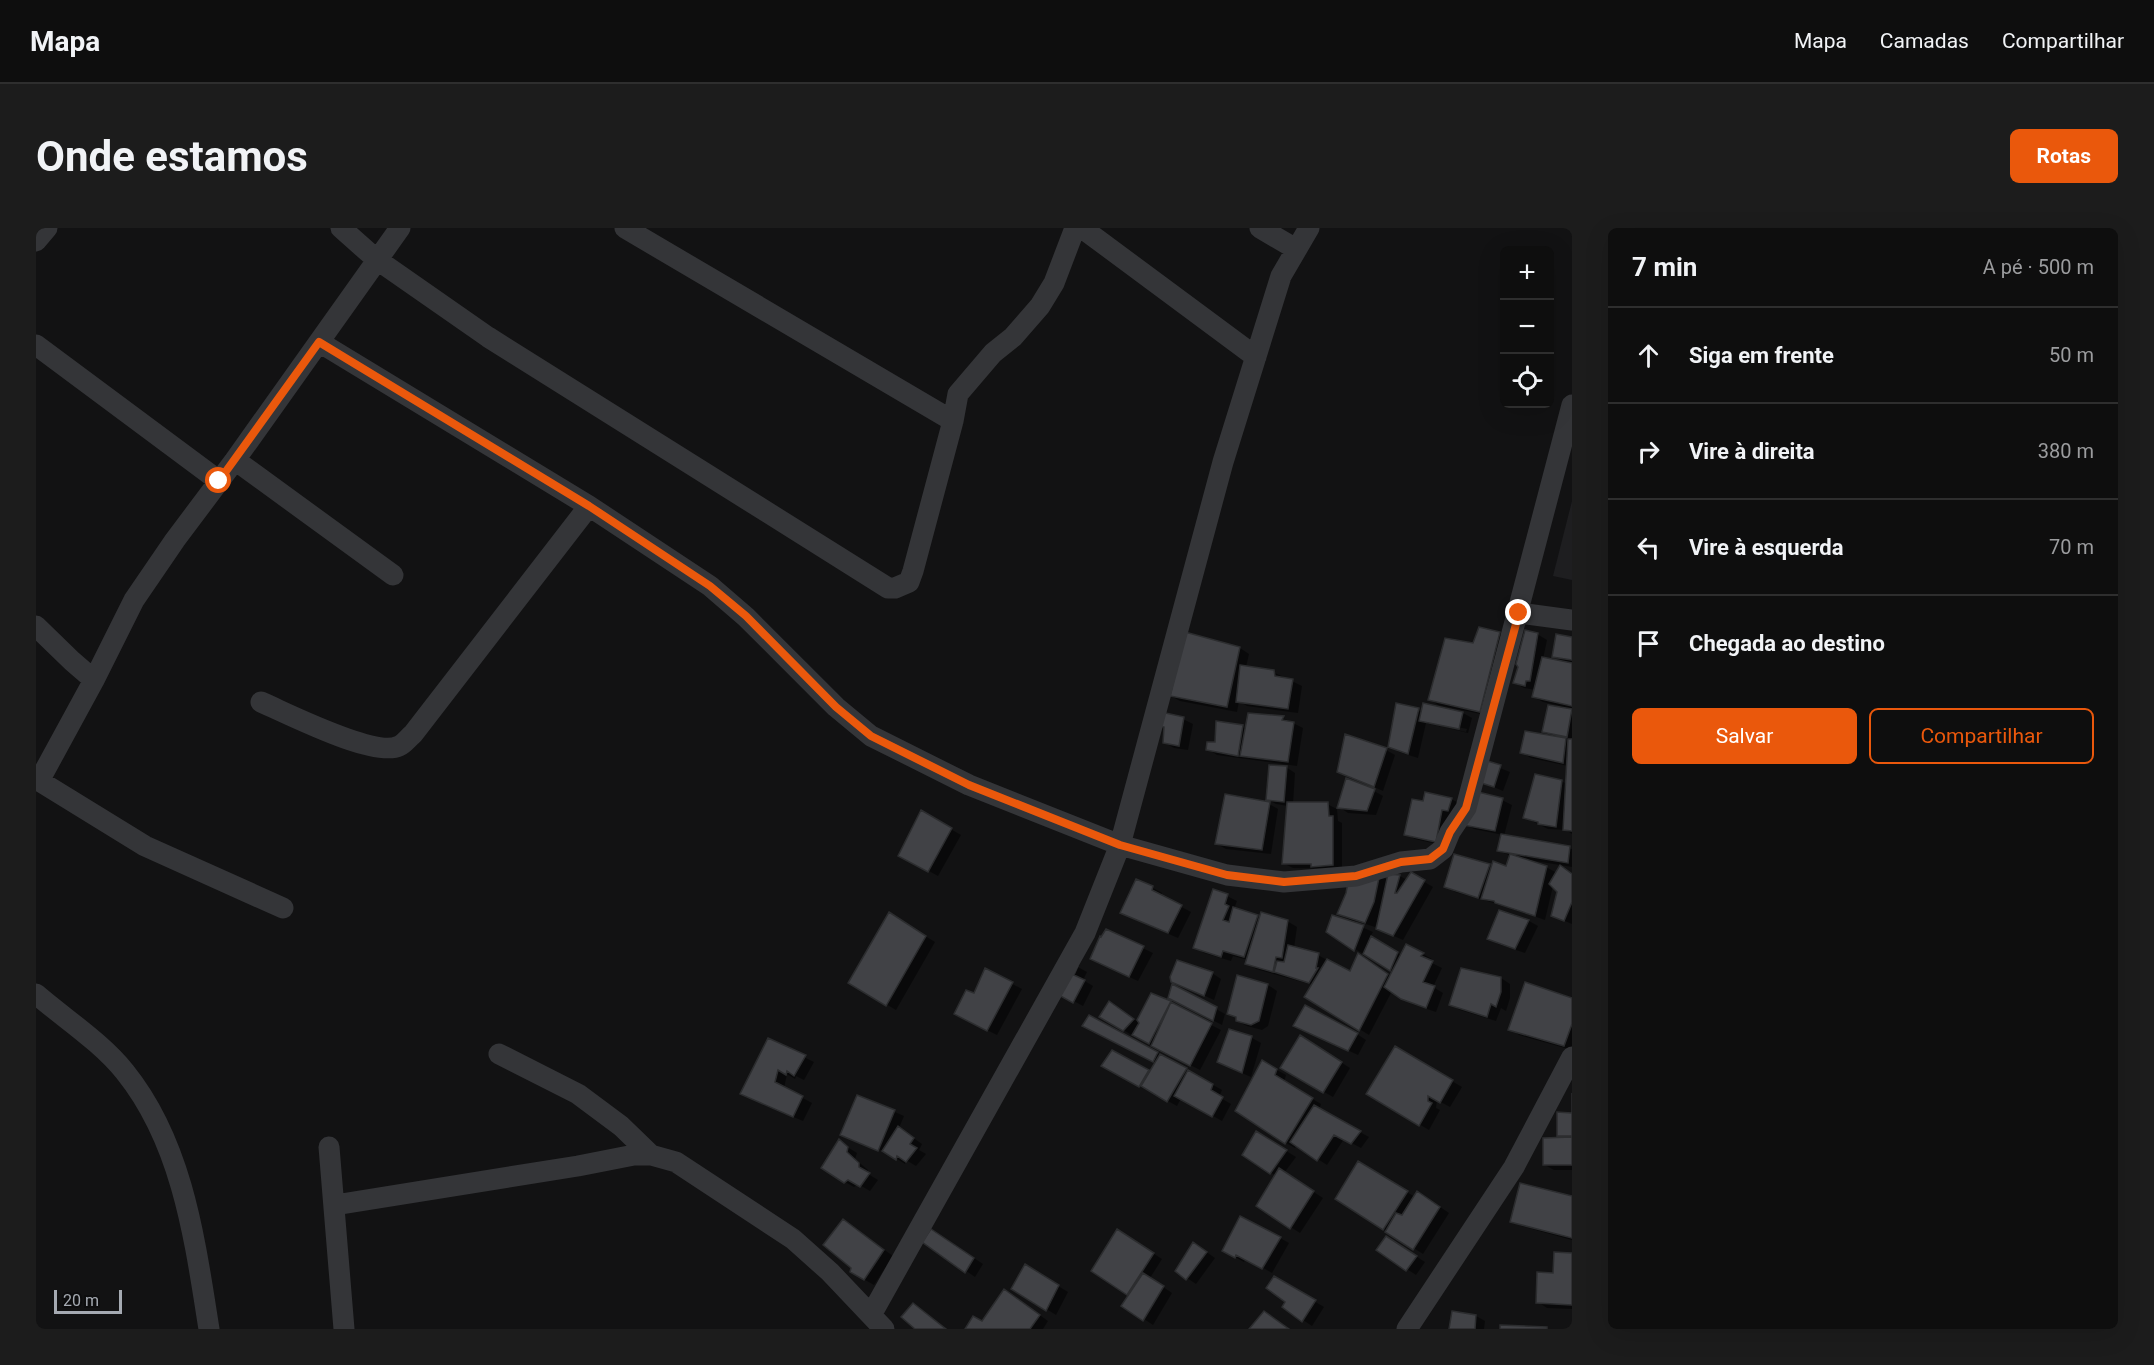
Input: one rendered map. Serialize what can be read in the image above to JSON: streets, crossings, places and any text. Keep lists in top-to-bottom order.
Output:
{
  "scale_bar": "20 m",
  "page": {
    "header": "Mapa",
    "nav": ["Mapa", "Camadas", "Compartilhar"],
    "buttons": [
      "Rotas",
      ["Salvar", "Compartilhar"]
    ],
    "title": "Onde estamos",
    "heading": ["7 min", "A pé · 500 m"],
    "map_buttons": ["+", "−"],
    "list": [
      ["Siga em frente", "50 m"],
      ["Vire à direita", "380 m"],
      ["Vire à esquerda", "70 m"],
      "Chegada ao destino"
    ],
    "scale": "20 m"
  }
}
